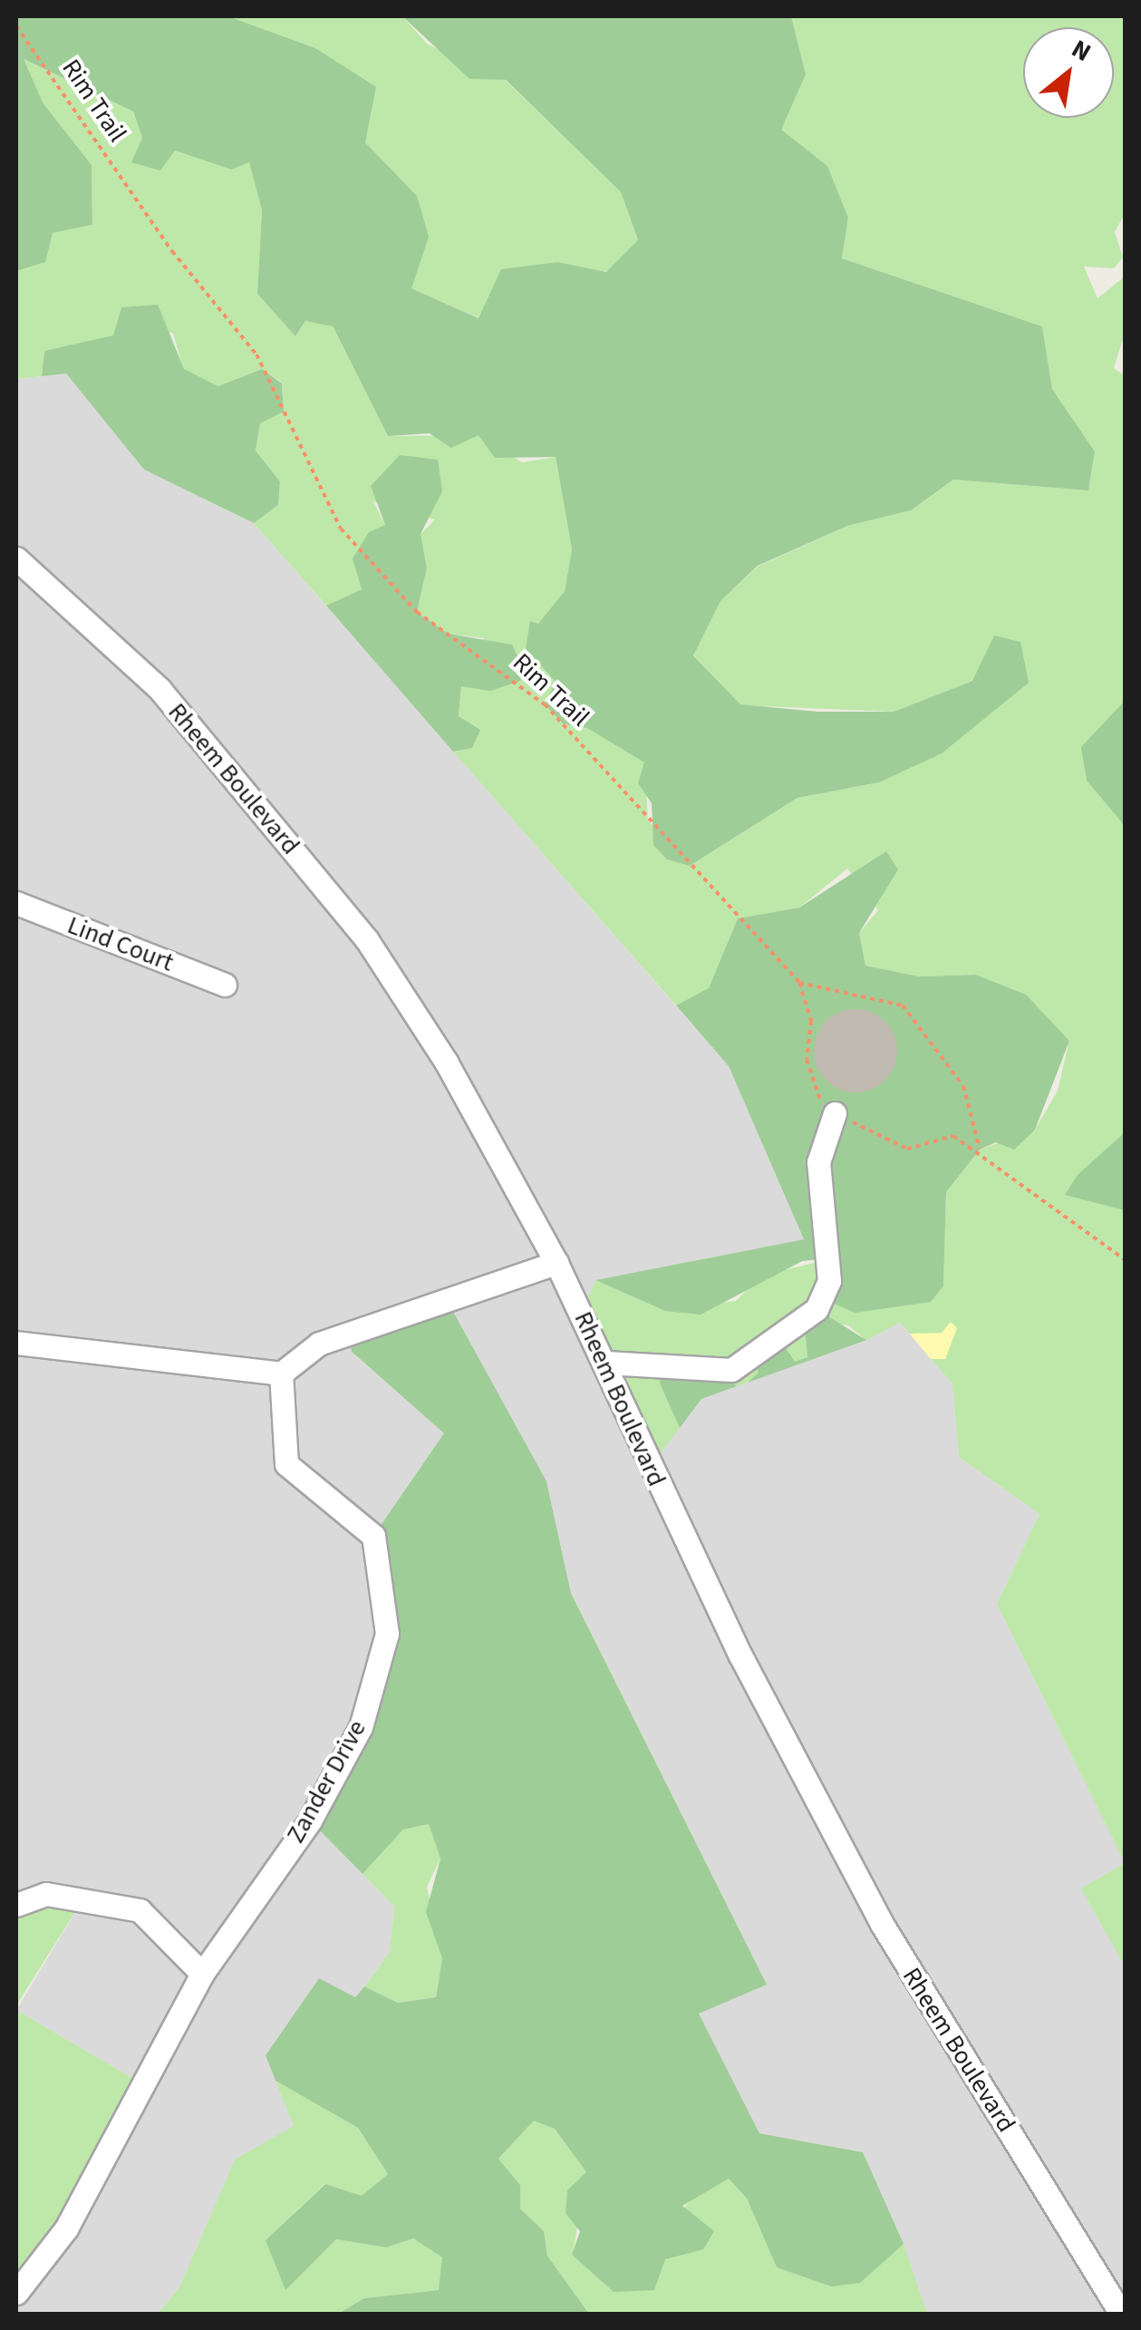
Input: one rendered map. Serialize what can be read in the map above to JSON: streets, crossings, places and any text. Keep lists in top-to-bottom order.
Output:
{
  "streets": {
    "street": ["Rheem Boulevard", "Lind Court", "Zander Drive"],
    "path": ["Rim Trail"]
  },
  "north": "top right"
}
